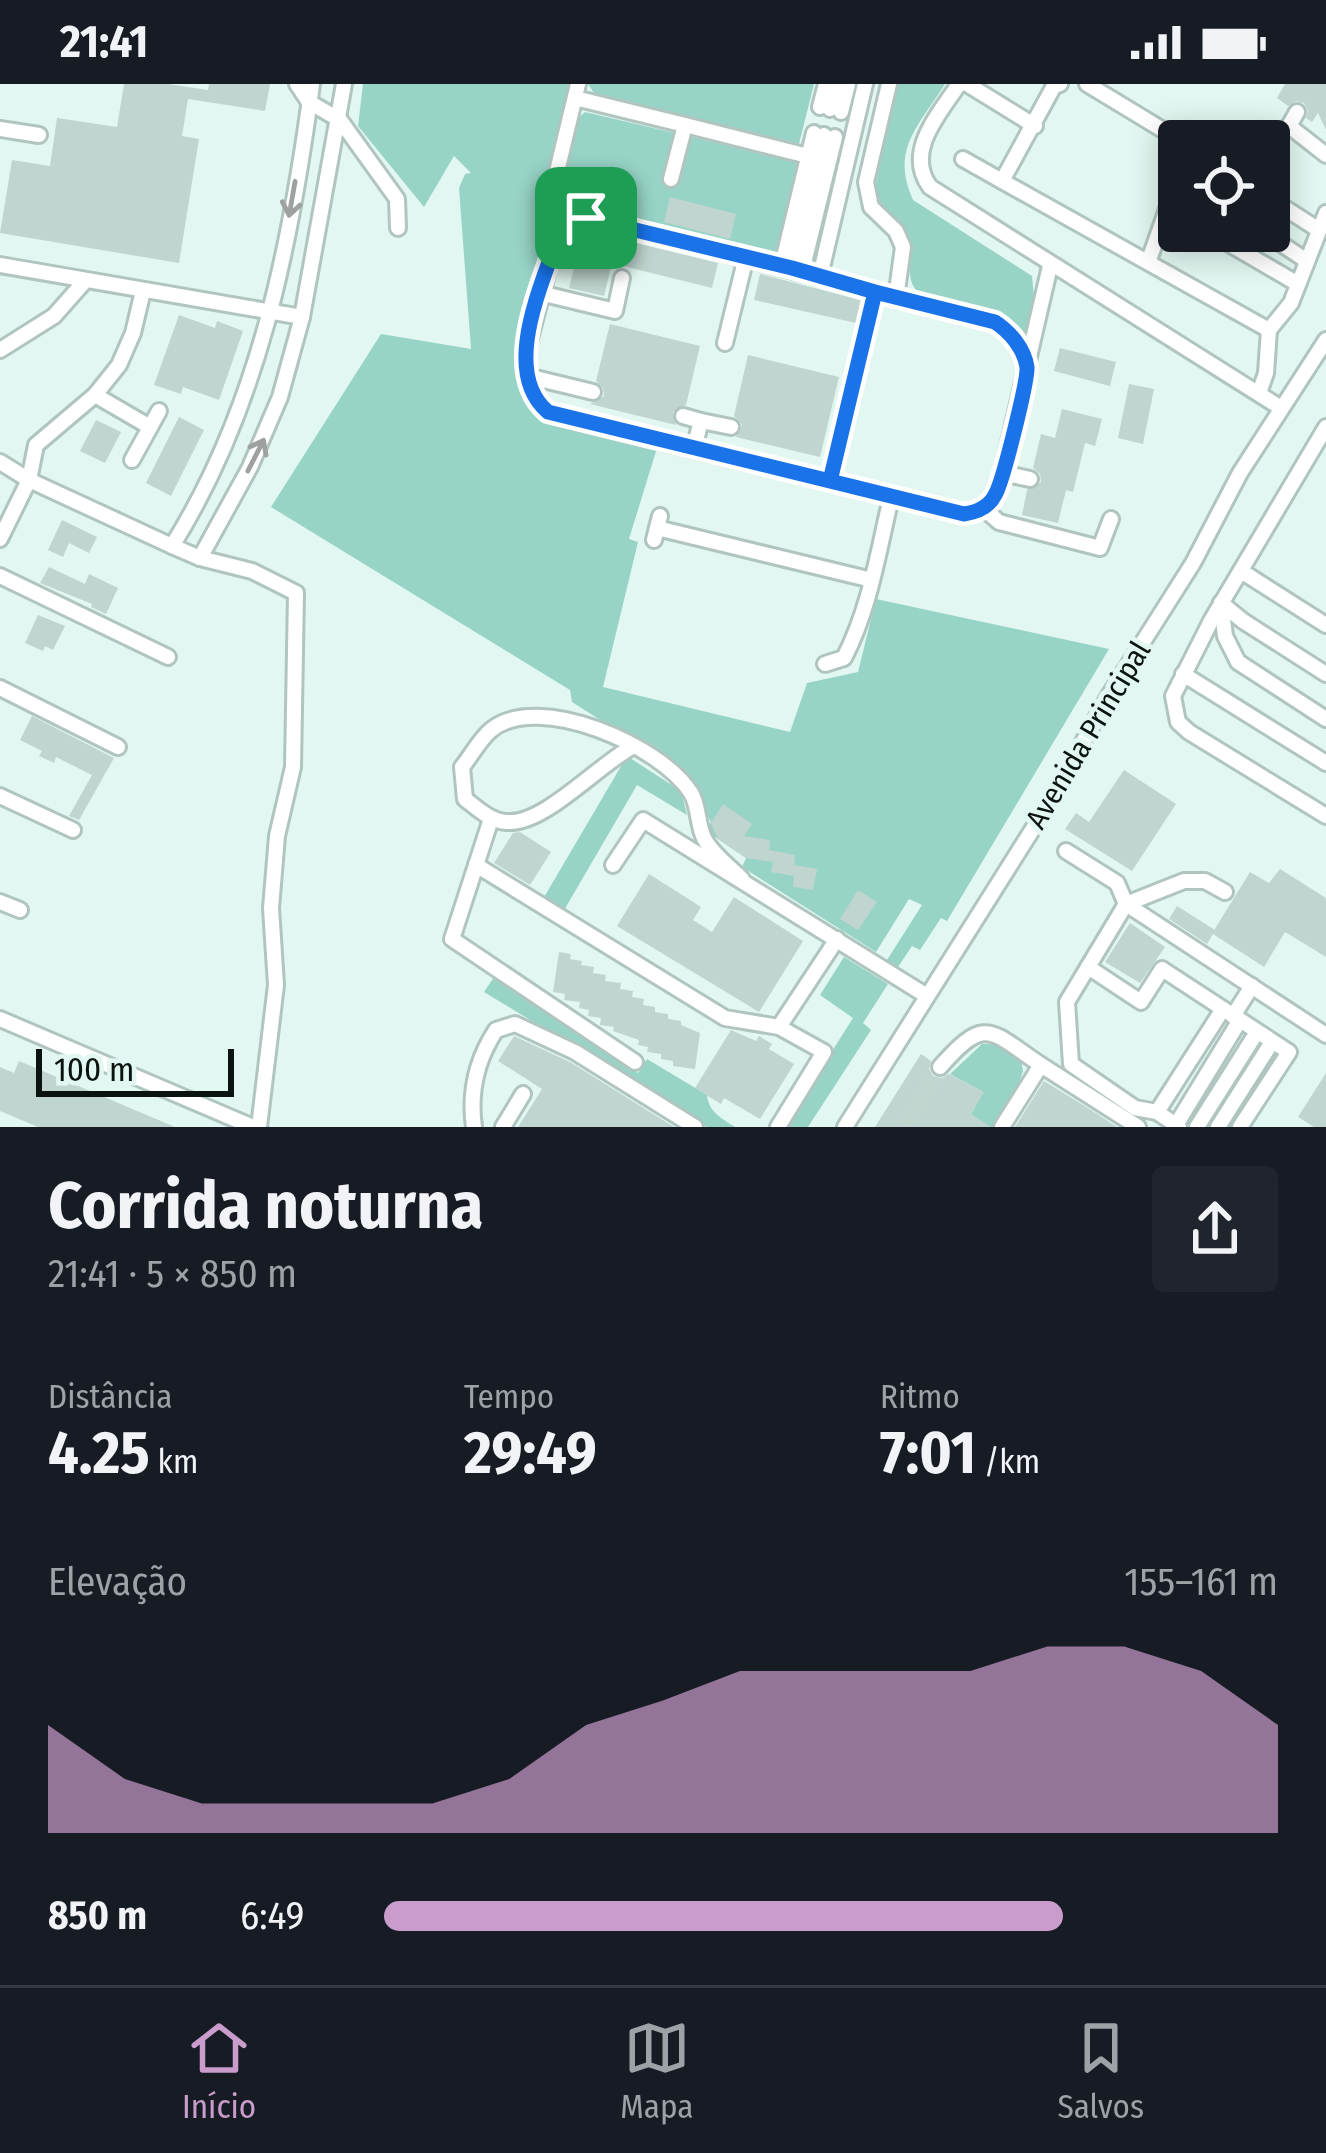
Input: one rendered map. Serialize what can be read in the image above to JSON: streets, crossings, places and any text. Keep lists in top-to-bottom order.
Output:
{
  "streets": {
    "street": ["Avenida Principal"]
  },
  "scale_bar": "100 m",
  "page": {
    "status": "21:41",
    "scale": "100 m",
    "heading": ["Corrida noturna", "21:41 · 5 × 850 m"],
    "stats": [
      ["Distância", "4.25 km"],
      ["Tempo", "29:49"],
      ["Ritmo", "7:01 /km"]
    ],
    "chart": ["Elevação", "155–161 m"],
    "list": [
      {
        "name": "850 m",
        "note": "6:49"
      }
    ],
    "tabs": ["Início", "Mapa", "Salvos"]
  }
}
